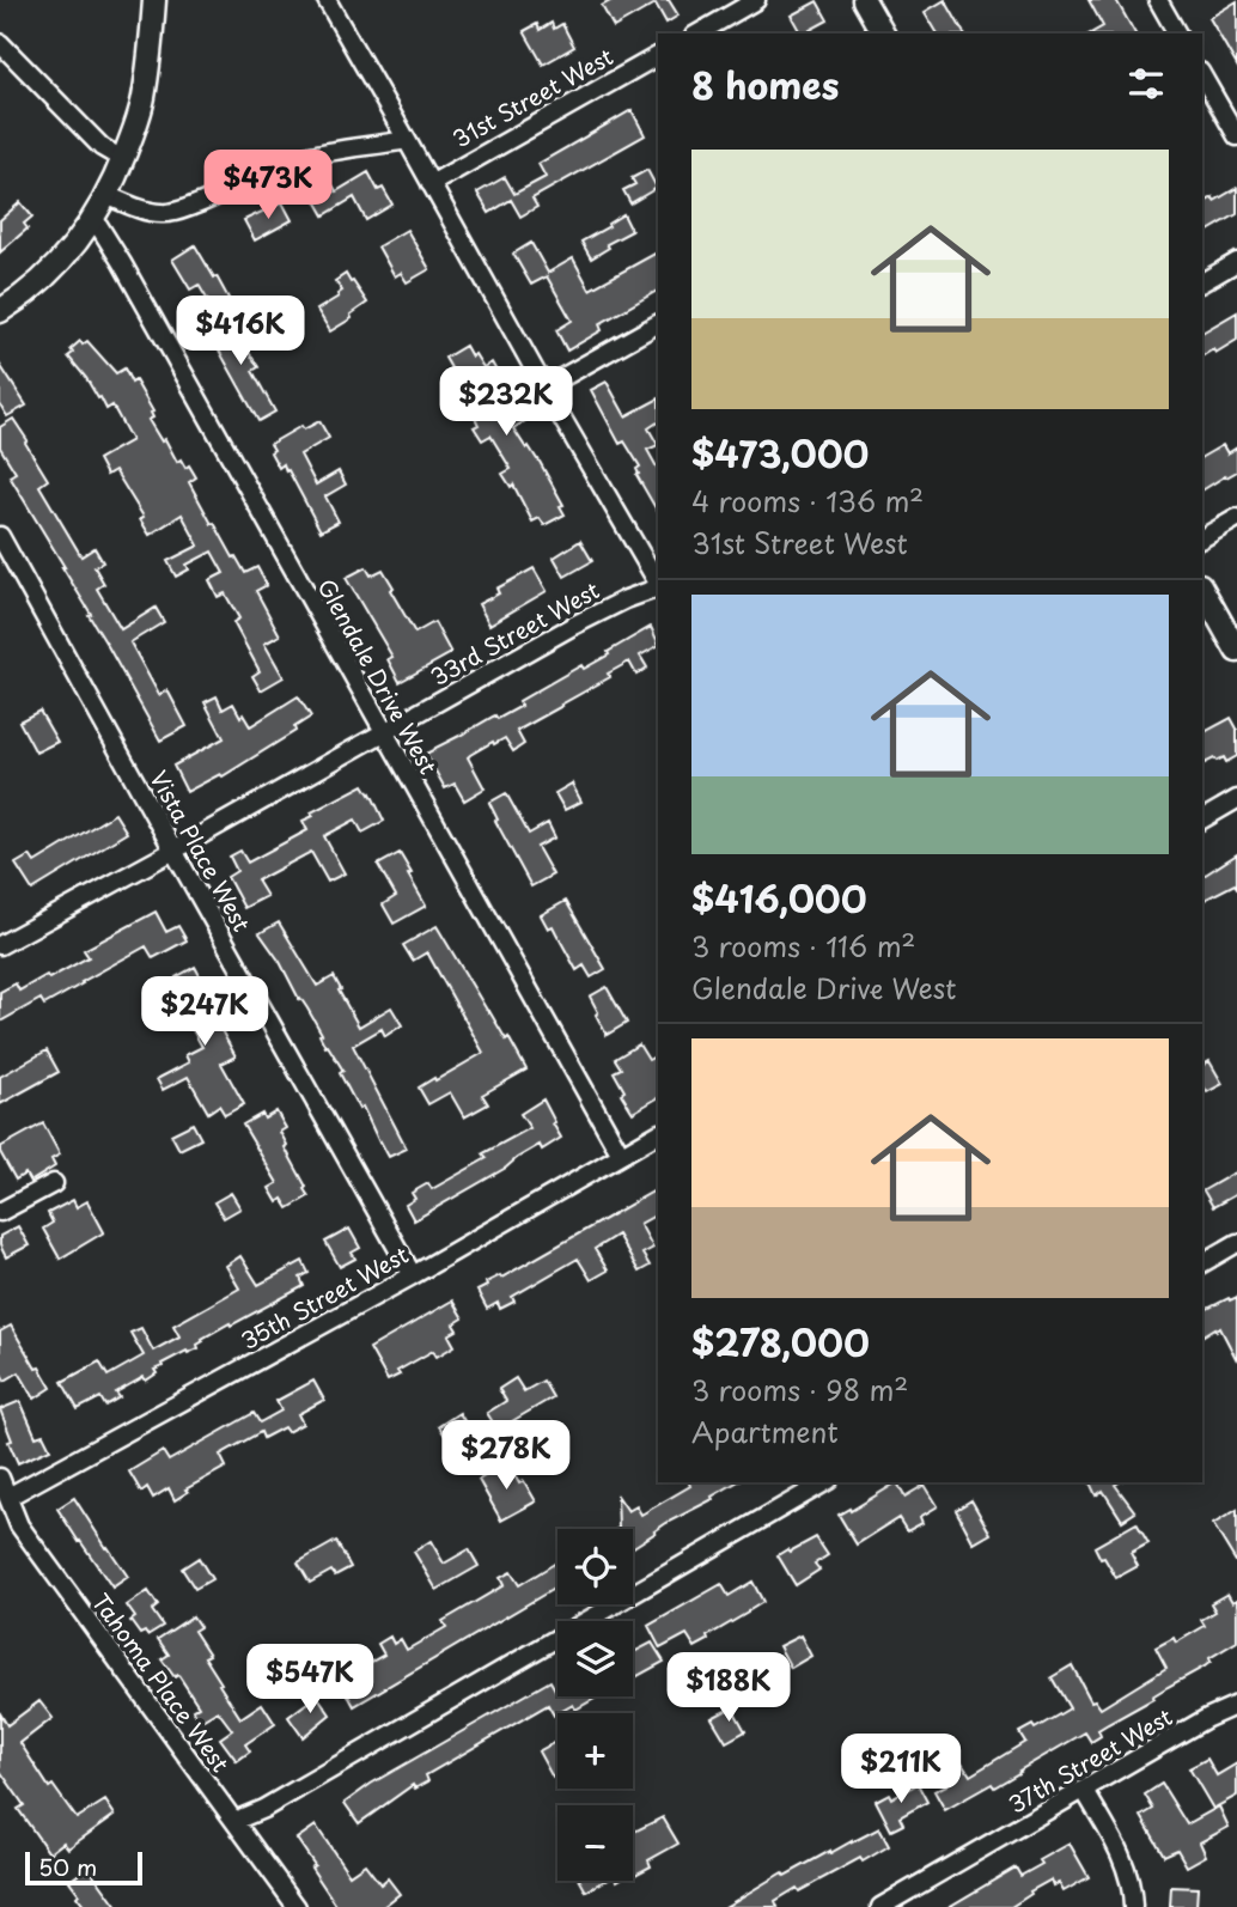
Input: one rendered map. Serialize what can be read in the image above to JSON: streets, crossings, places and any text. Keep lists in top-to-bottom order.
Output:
{
  "streets": {
    "street": [
      "31st Street West",
      "33rd Street West",
      "Glendale Drive West",
      "Vista Place West",
      "35th Street West",
      "Tahoma Place West",
      "37th Street West"
    ]
  },
  "crossings": [
    ["33rd Street West", "Glendale Drive West"],
    ["33rd Street West", "Vista Place West"],
    ["Glendale Drive West", "35th Street West"],
    ["Vista Place West", "35th Street West"],
    ["35th Street West", "Tahoma Place West"]
  ],
  "scale_bar": "50 m",
  "page": {
    "heading": "8 homes",
    "list": [
      {
        "name": "$473,000",
        "note": "4 rooms · 136 m² · 31st Street West"
      },
      {
        "name": "$416,000",
        "note": "3 rooms · 116 m² · Glendale Drive West"
      },
      {
        "name": "$278,000",
        "note": "3 rooms · 98 m² · Apartment"
      }
    ],
    "price": [
      "$473K",
      "$416K",
      "$232K",
      "$247K",
      "$278K",
      "$547K",
      "$188K",
      "$211K"
    ],
    "map_buttons": ["+", "−"],
    "scale": "50 m"
  }
}
